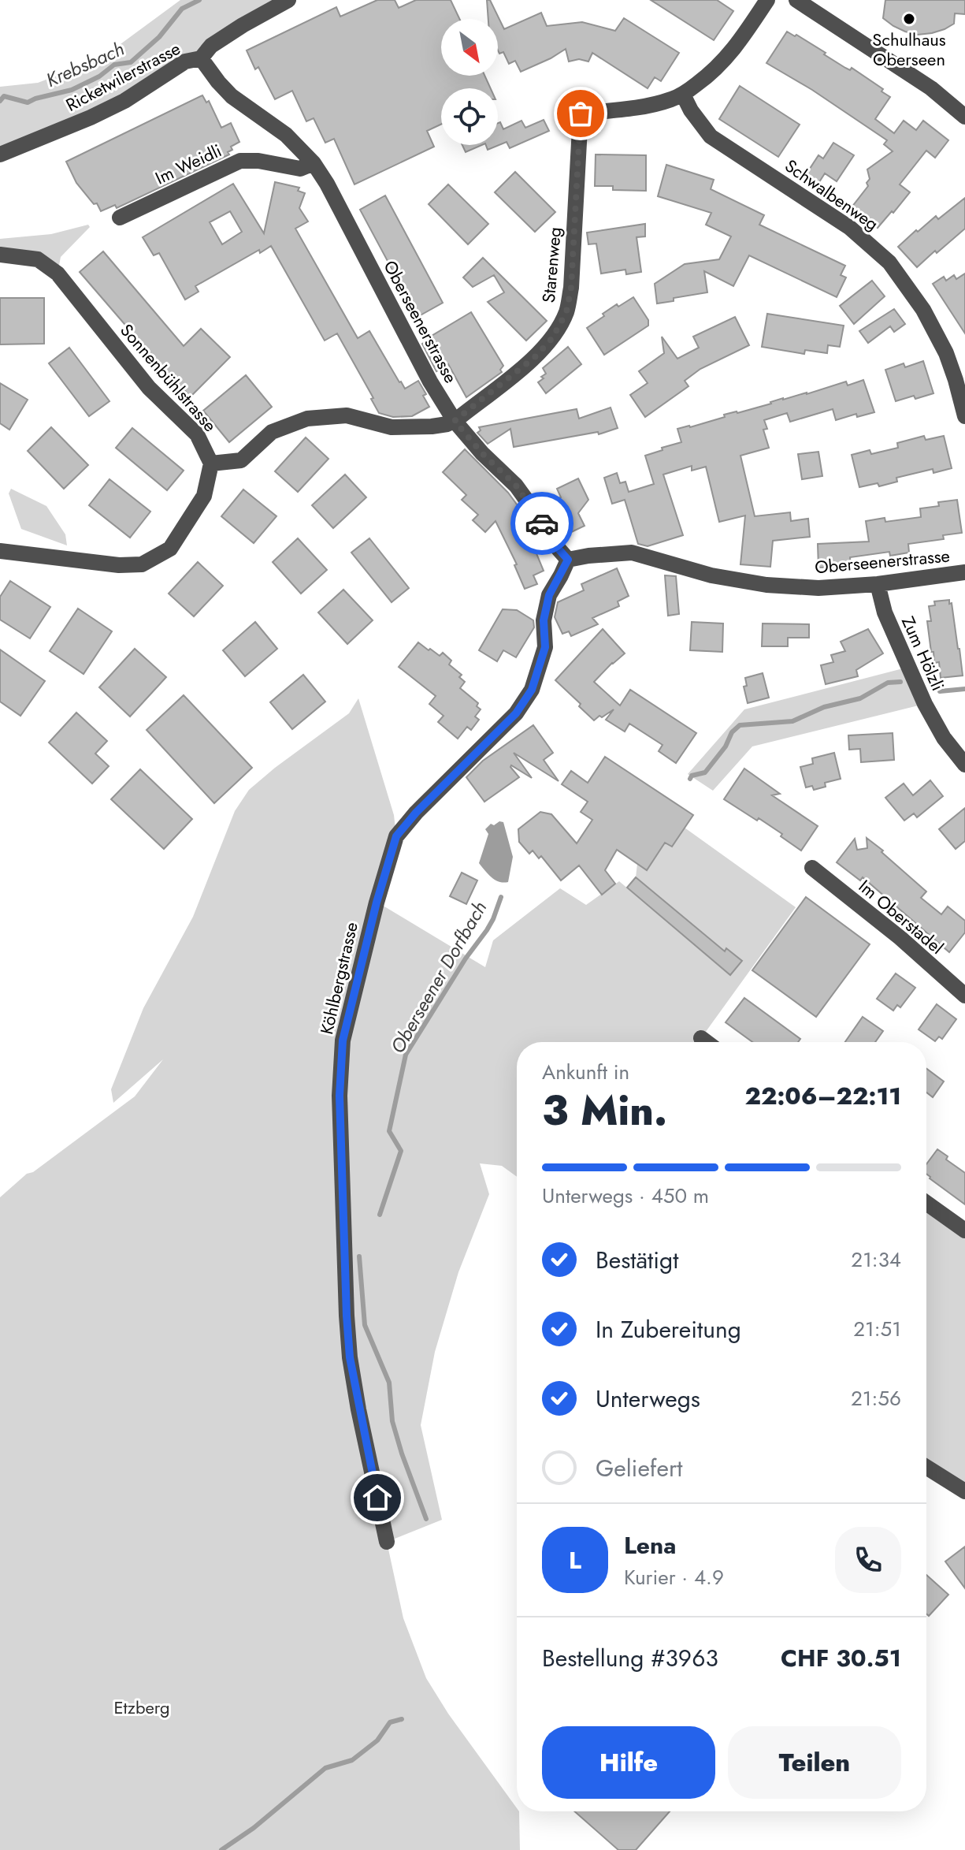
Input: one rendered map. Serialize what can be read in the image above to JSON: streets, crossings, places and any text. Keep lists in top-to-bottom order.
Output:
{
  "streets": {
    "street": [
      "Ricketwilerstrasse",
      "Im Weidli",
      "Schwalbenweg",
      "Starenweg",
      "Oberseenerstrasse",
      "Sonnenbühlstrasse",
      "Zum Hölzli",
      "Im Oberstadel",
      "Köhlbergstrasse"
    ]
  },
  "crossings": [
    ["Ricketwilerstrasse", "Oberseenerstrasse"],
    ["Im Weidli", "Oberseenerstrasse"],
    ["Schwalbenweg", "Starenweg"],
    ["Starenweg", "Oberseenerstrasse"],
    ["Starenweg", "Sonnenbühlstrasse"],
    ["Oberseenerstrasse", "Zum Hölzli"],
    ["Oberseenerstrasse", "Köhlbergstrasse"]
  ],
  "water": ["Krebsbach", "Oberseener Dorfbach"],
  "parks": ["Etzberg"],
  "places": ["Schulhaus Oberseen"],
  "north": "bottom right",
  "page": {
    "heading": ["3 Min.", "Ankunft in", "22:06–22:11"],
    "panel": [
      "Lena",
      "Kurier · 4.9",
      "Bestellung #3963",
      "CHF 30.51"
    ],
    "bar": "Unterwegs · 450 m",
    "list": [
      ["Bestätigt", "21:34"],
      ["In Zubereitung", "21:51"],
      ["Unterwegs", "21:56"],
      "Geliefert"
    ],
    "round": "L",
    "buttons": ["Hilfe", "Teilen"]
  }
}
